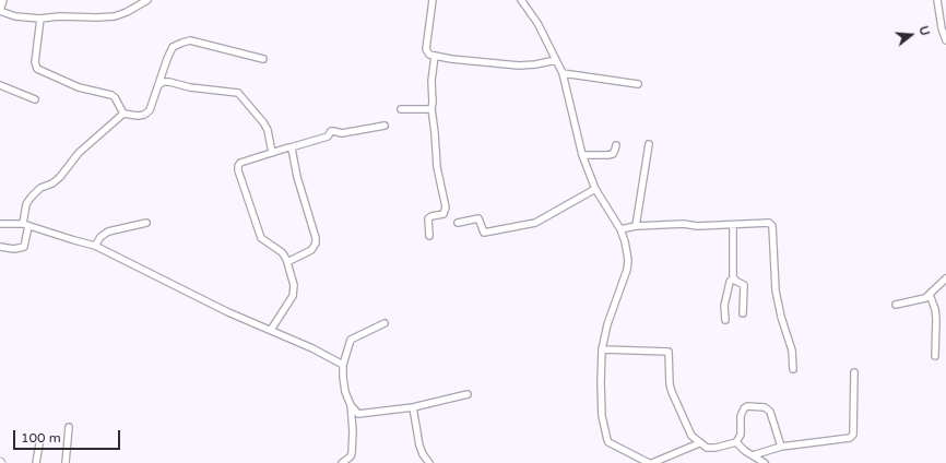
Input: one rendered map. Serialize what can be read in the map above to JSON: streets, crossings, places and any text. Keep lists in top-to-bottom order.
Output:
{
  "scale_bar": "100 m",
  "north": "right"
}
